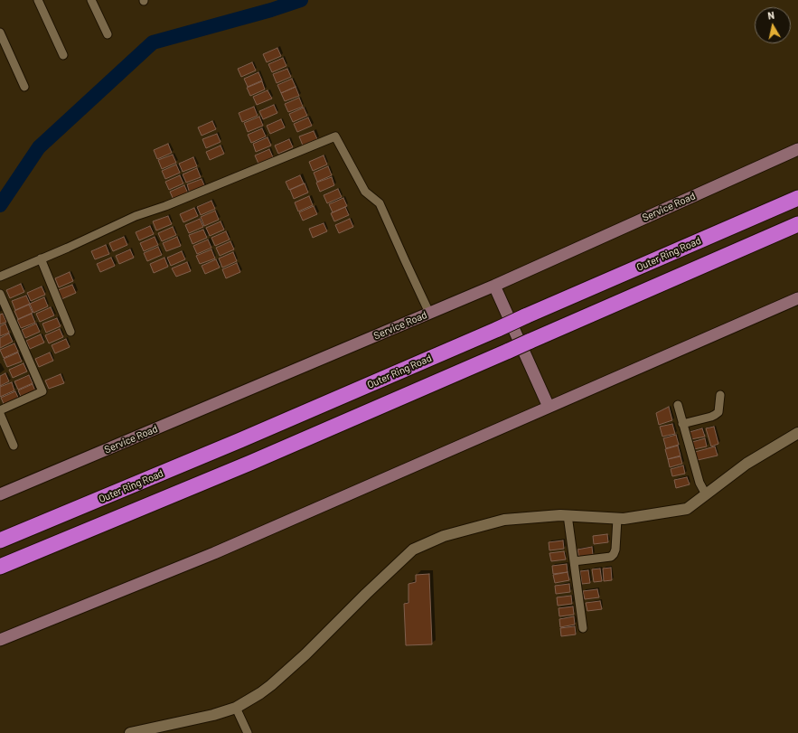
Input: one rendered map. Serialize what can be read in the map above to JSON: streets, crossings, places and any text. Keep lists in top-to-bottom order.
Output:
{
  "streets": {
    "highway": ["Outer Ring Road"],
    "main road": ["Service Road"]
  },
  "north": "top"
}
